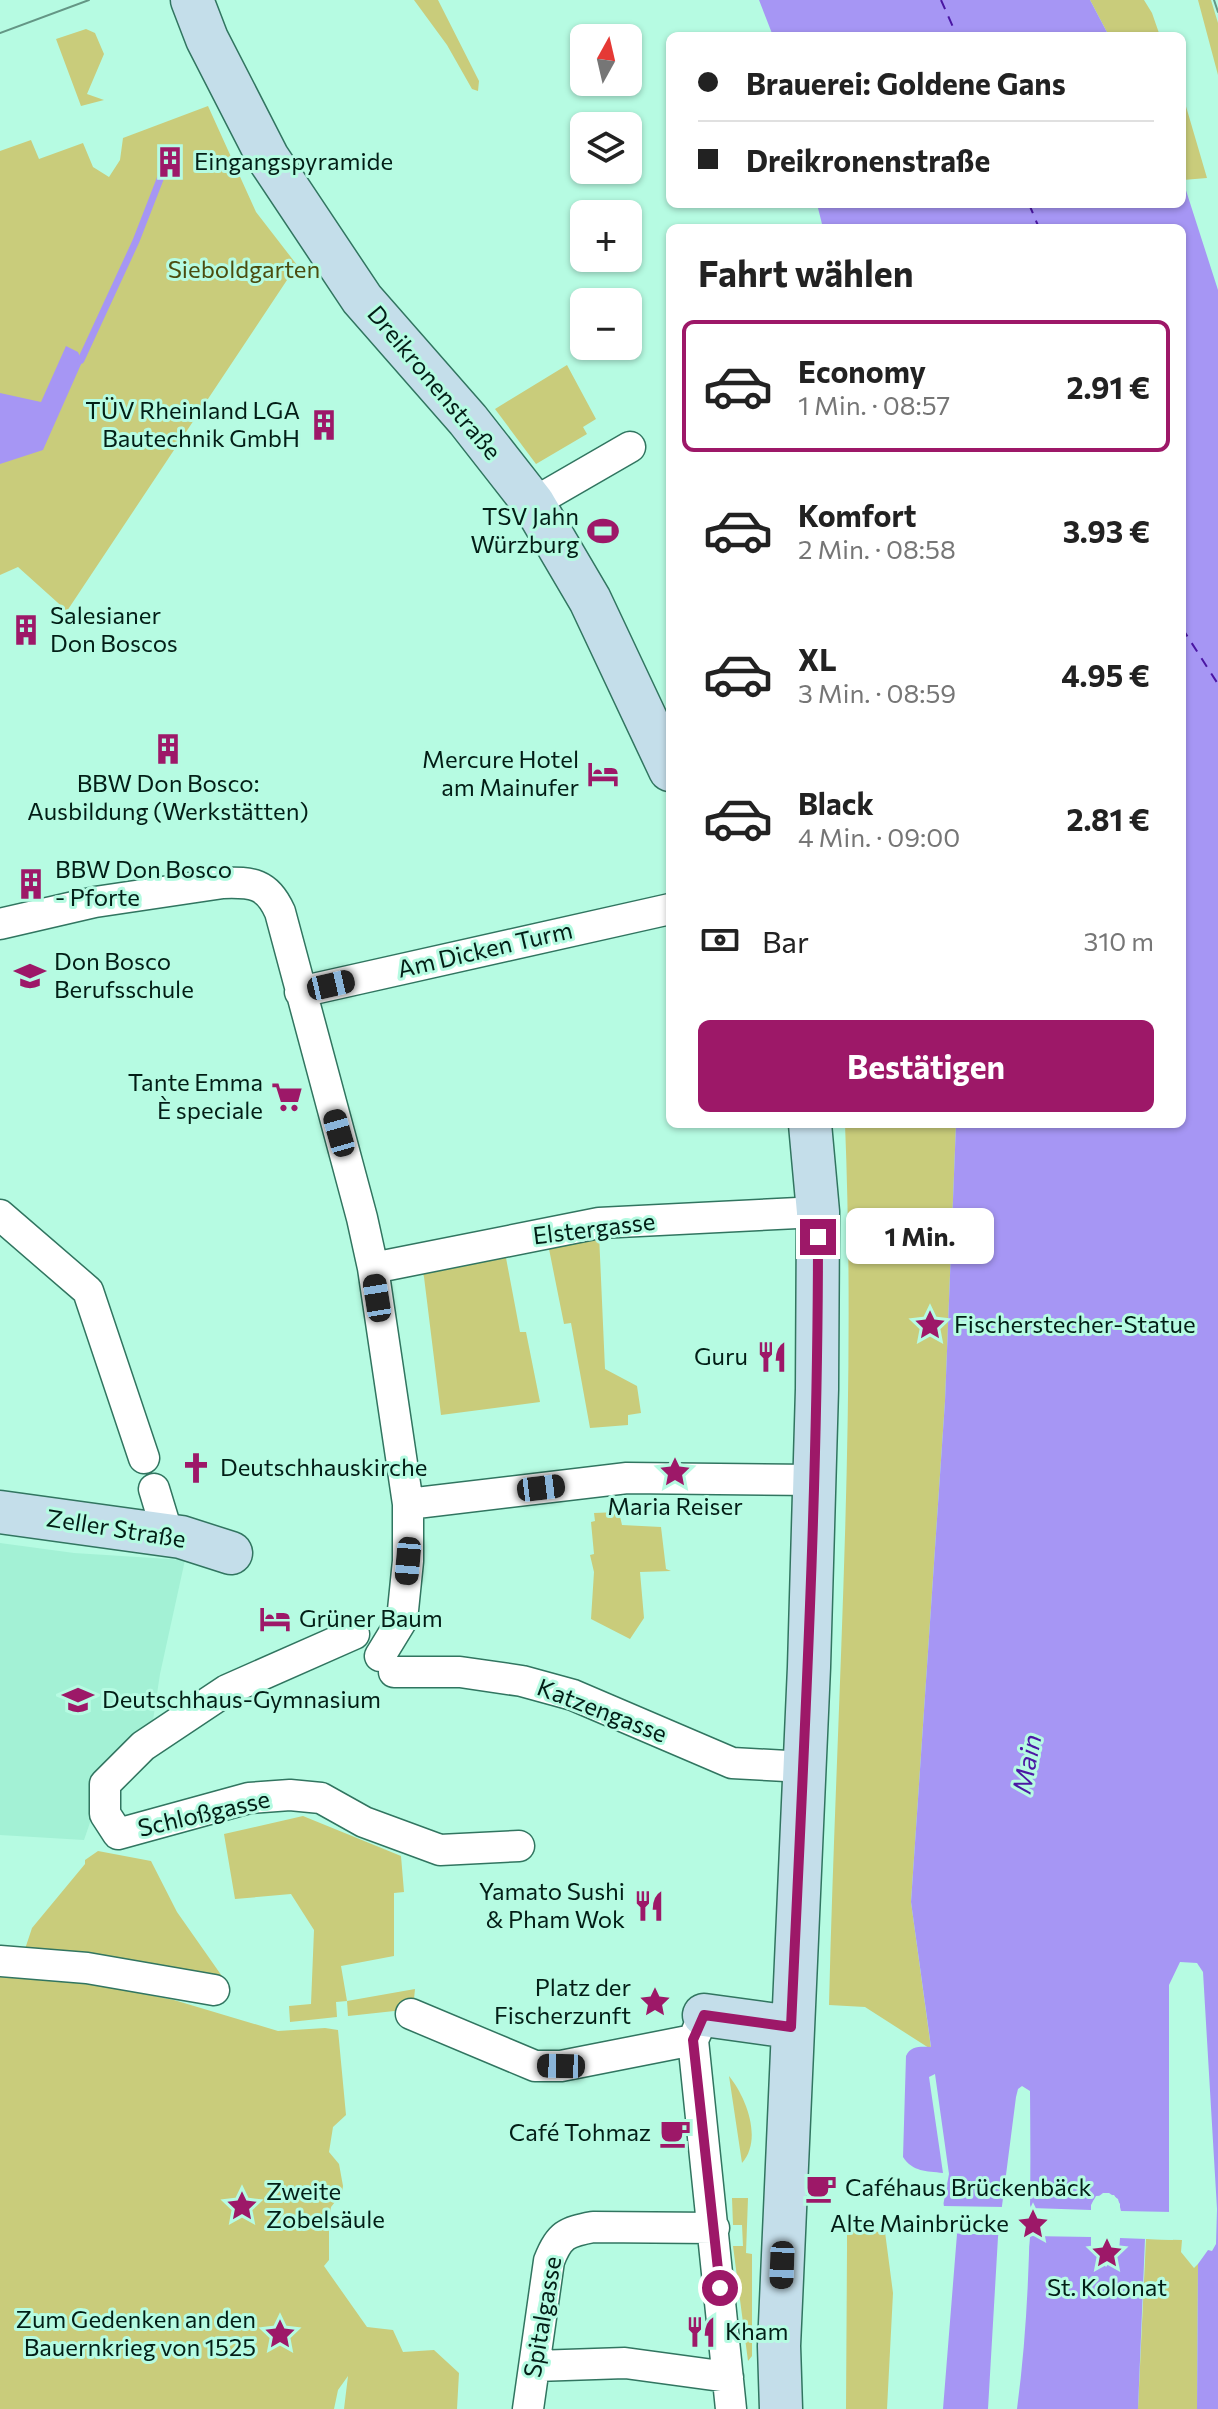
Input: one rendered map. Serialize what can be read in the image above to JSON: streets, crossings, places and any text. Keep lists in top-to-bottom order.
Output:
{
  "streets": {
    "main road": ["Dreikronenstraße", "Zeller Straße"],
    "street": [
      "Am Dicken Turm",
      "Elstergasse",
      "Katzengasse",
      "Schloßgasse",
      "Spitalgasse"
    ]
  },
  "water": ["Main"],
  "parks": ["Sieboldgarten"],
  "places": {
    "building": [
      "Eingangspyramide",
      "TÜV Rheinland LGA Bautechnik GmbH",
      "Salesianer Don Boscos",
      "BBW Don Bosco: Ausbildung (Werkstätten)",
      "BBW Don Bosco - Pforte"
    ],
    "sports": ["TSV Jahn Würzburg"],
    "hotel": ["Mercure Hotel am Mainufer", "Grüner Baum"],
    "school or university": ["Don Bosco Berufsschule", "Deutschhaus-Gymnasium"],
    "supermarket": ["Tante Emma È speciale"],
    "place": [
      "Fischerstecher-Statue",
      "Maria Reiser",
      "Platz der Fischerzunft",
      "Zweite Zobelsäule",
      "Alte Mainbrücke",
      "St. Kolonat",
      "Zum Gedenken an den Bauernkrieg von 1525"
    ],
    "restaurant": ["Guru", "Yamato Sushi & Pham Wok", "Kham"],
    "church": ["Deutschhauskirche"],
    "cafe": ["Café Tohmaz", "Caféhaus Brückenbäck"]
  },
  "north": "top",
  "page": {
    "map_buttons": ["+", "−"],
    "banner": ["Brauerei: Goldene Gans", "Dreikronenstraße"],
    "heading": "Fahrt wählen",
    "list": [
      {
        "name": "Economy",
        "note": "1 Min. · 08:57",
        "value": "2.91 €"
      },
      {
        "name": "Komfort",
        "note": "2 Min. · 08:58",
        "value": "3.93 €"
      },
      {
        "name": "XL",
        "note": "3 Min. · 08:59",
        "value": "4.95 €"
      },
      {
        "name": "Black",
        "note": "4 Min. · 09:00",
        "value": "2.81 €"
      }
    ],
    "pay": ["Bar", "310 m"],
    "buttons": "Bestätigen",
    "bubble": "1 Min."
  }
}
